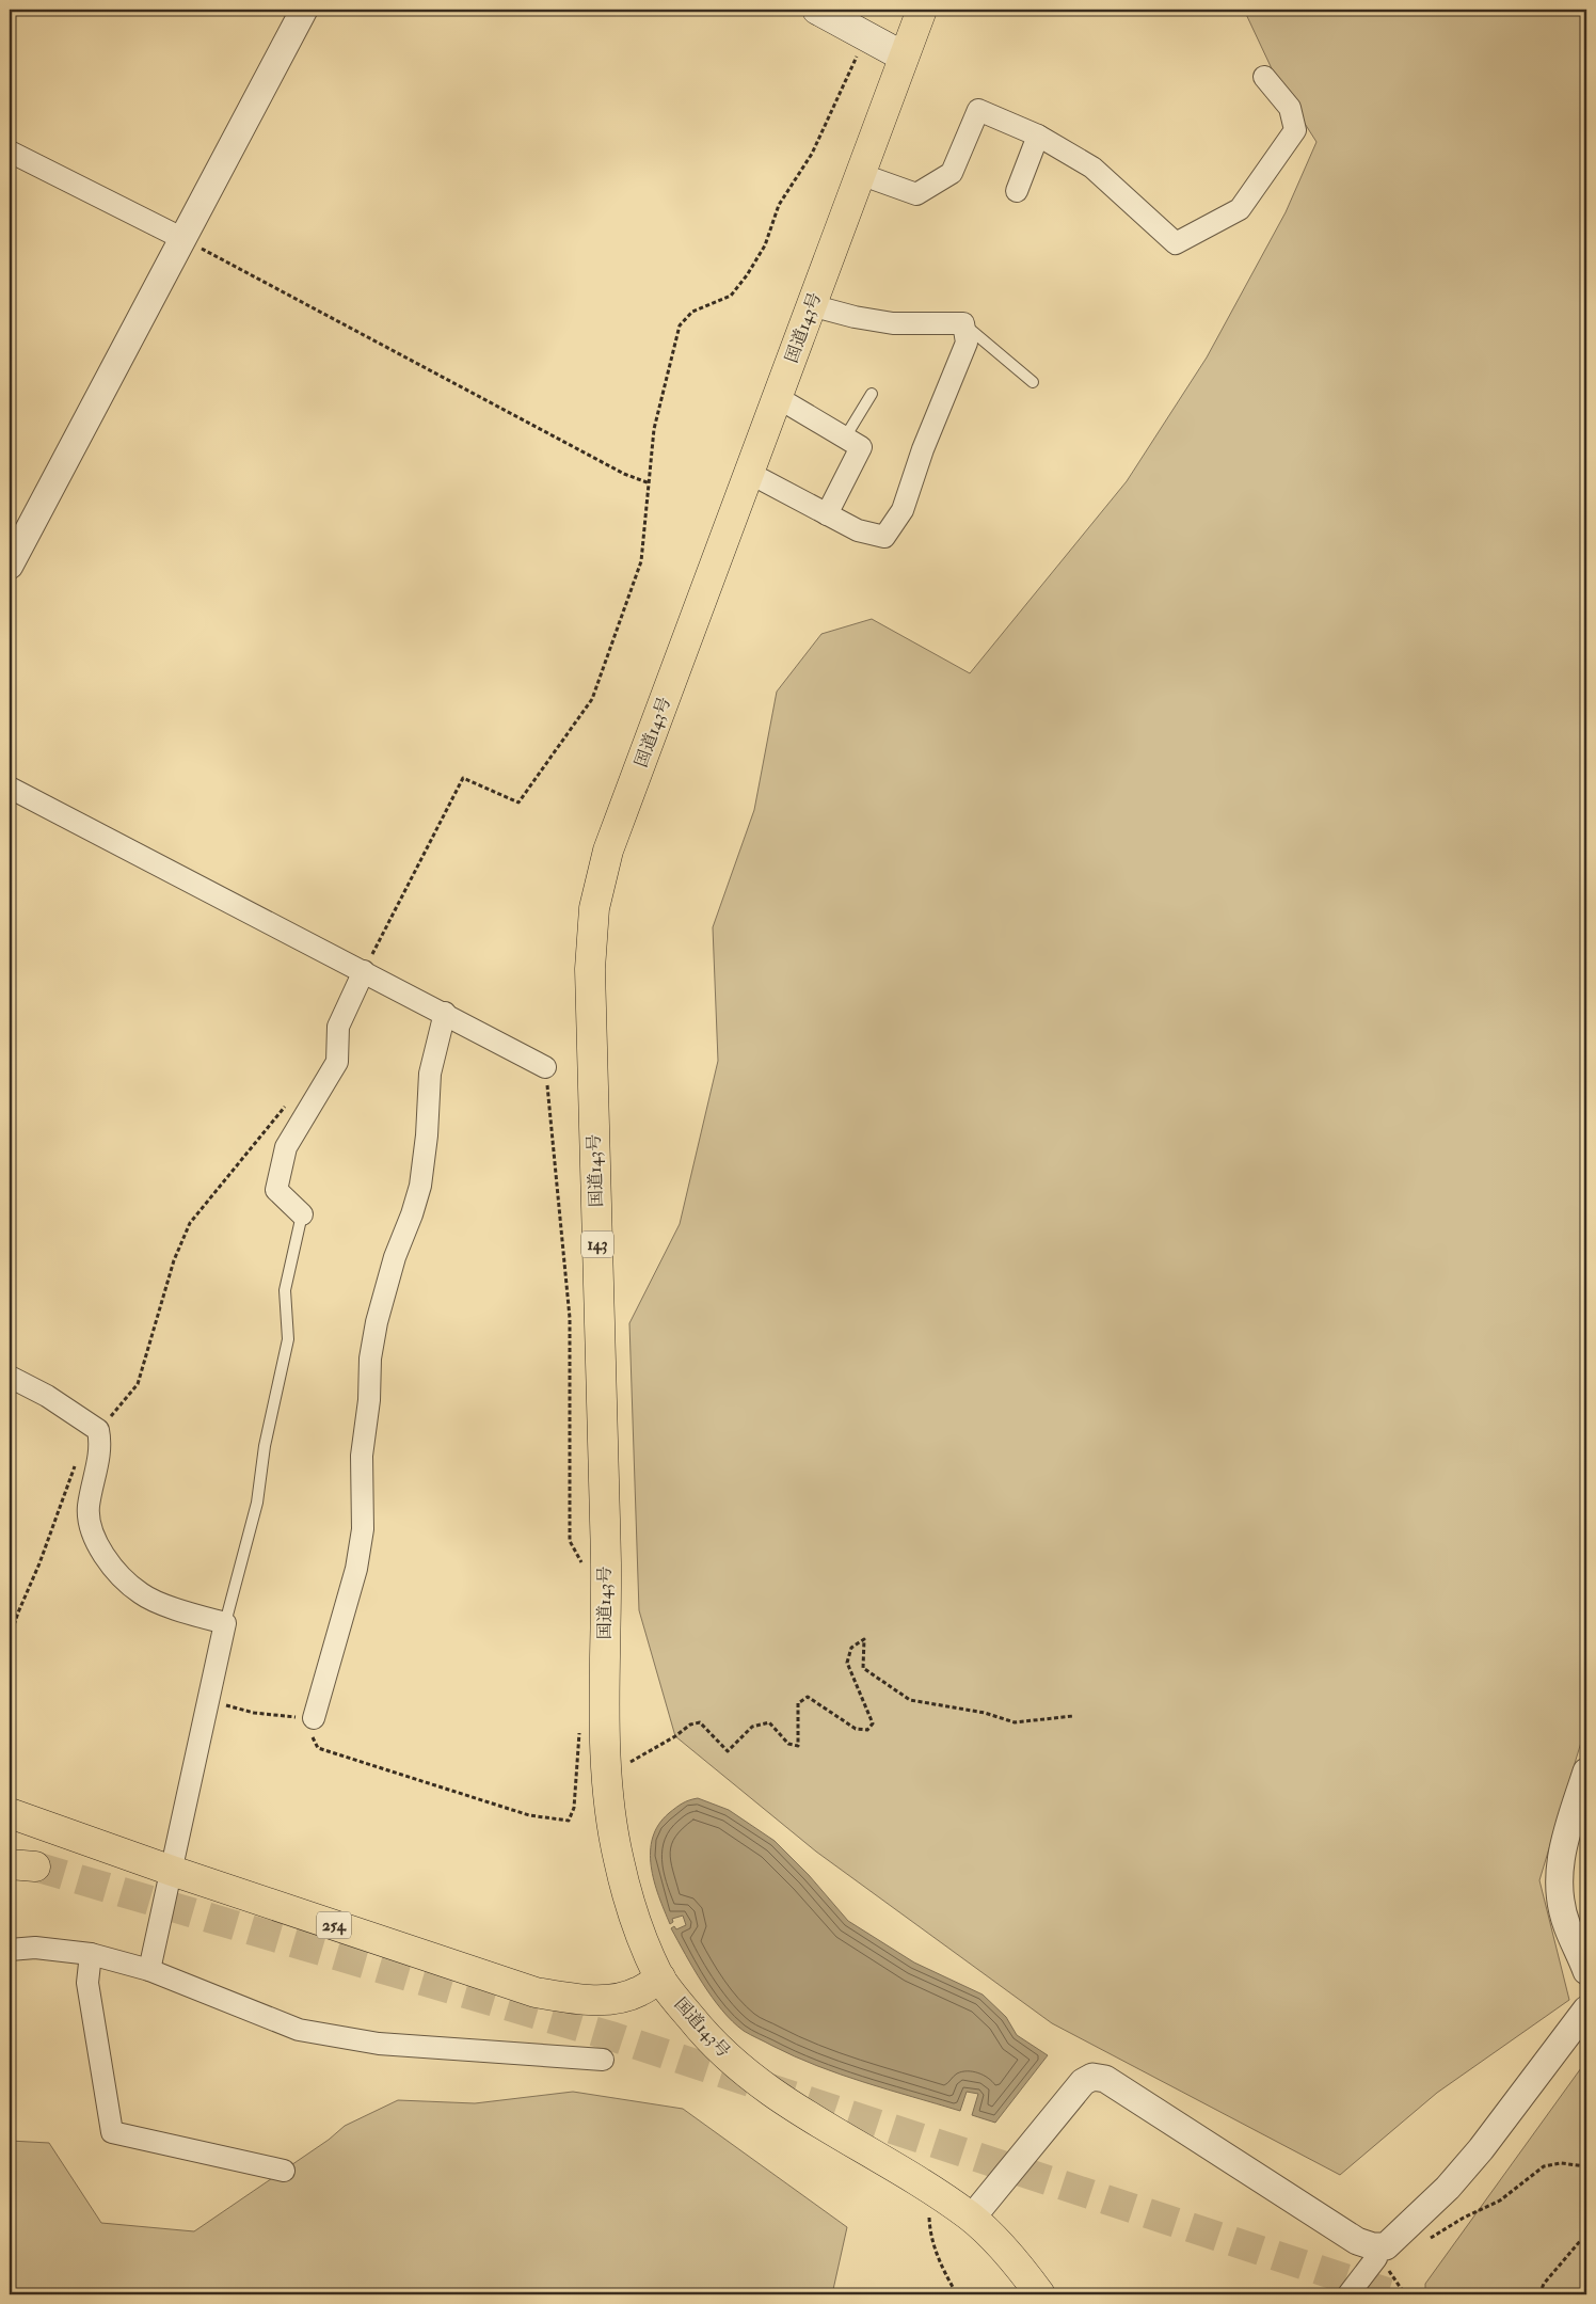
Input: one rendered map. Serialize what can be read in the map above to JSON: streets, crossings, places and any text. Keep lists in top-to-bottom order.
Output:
{
  "streets": {
    "highway": ["国道143号", "143", "254"]
  },
  "crossings": [
    ["国道143号", "254"]
  ]
}
